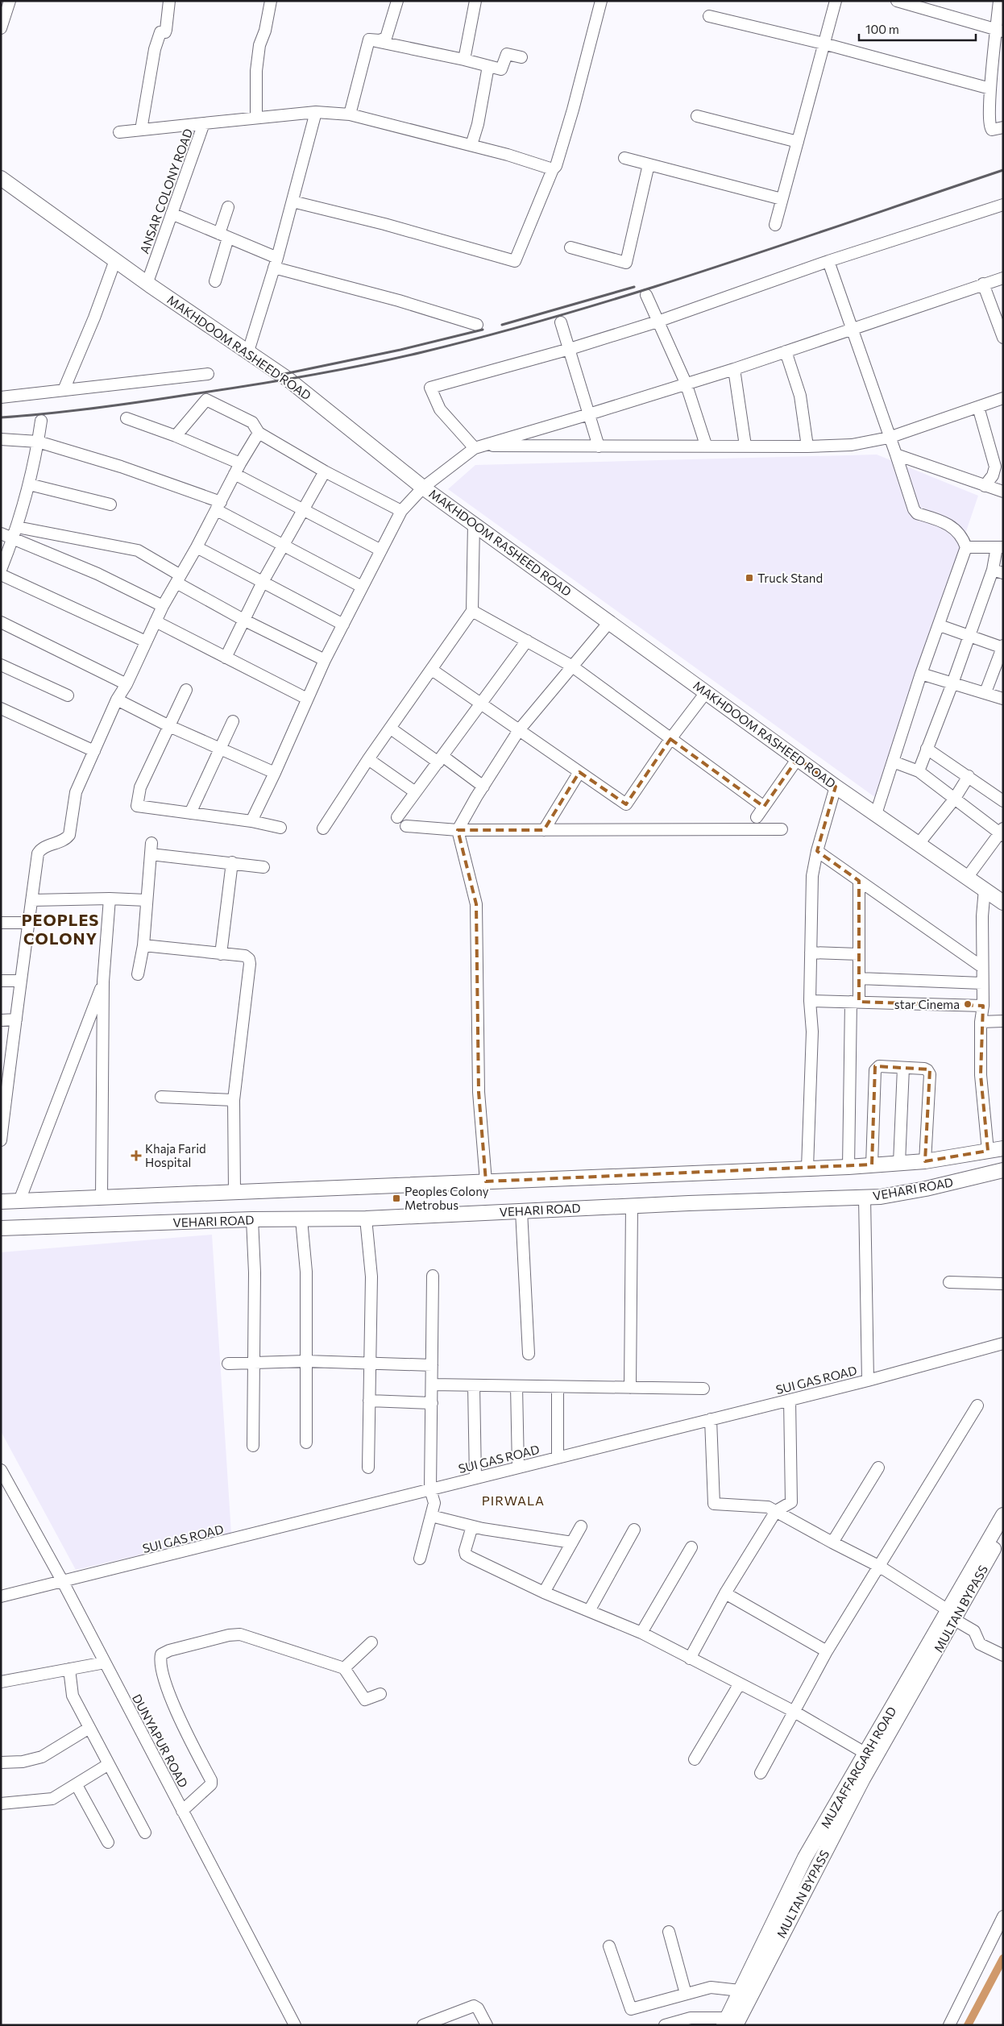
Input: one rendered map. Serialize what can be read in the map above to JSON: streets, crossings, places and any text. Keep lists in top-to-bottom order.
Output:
{
  "streets": {
    "main road": [
      "MAKHDOOM RASHEED ROAD",
      "VEHARI ROAD",
      "MULTAN BYPASS",
      "MUZAFFARGARH ROAD"
    ],
    "street": ["ANSAR COLONY ROAD", "SUI GAS ROAD", "DUNYAPUR ROAD"]
  },
  "crossings": [
    ["ANSAR COLONY ROAD", "MAKHDOOM RASHEED ROAD"],
    ["SUI GAS ROAD", "DUNYAPUR ROAD"],
    ["MULTAN BYPASS", "MUZAFFARGARH ROAD"]
  ],
  "districts": ["PEOPLES COLONY", "PIRWALA"],
  "places": {
    "transit": ["Truck Stand", "Peoples Colony Metrobus"],
    "other": ["star Cinema"],
    "health": ["Khaja Farid Hospital"]
  },
  "scale_bar": "100 m"
}
